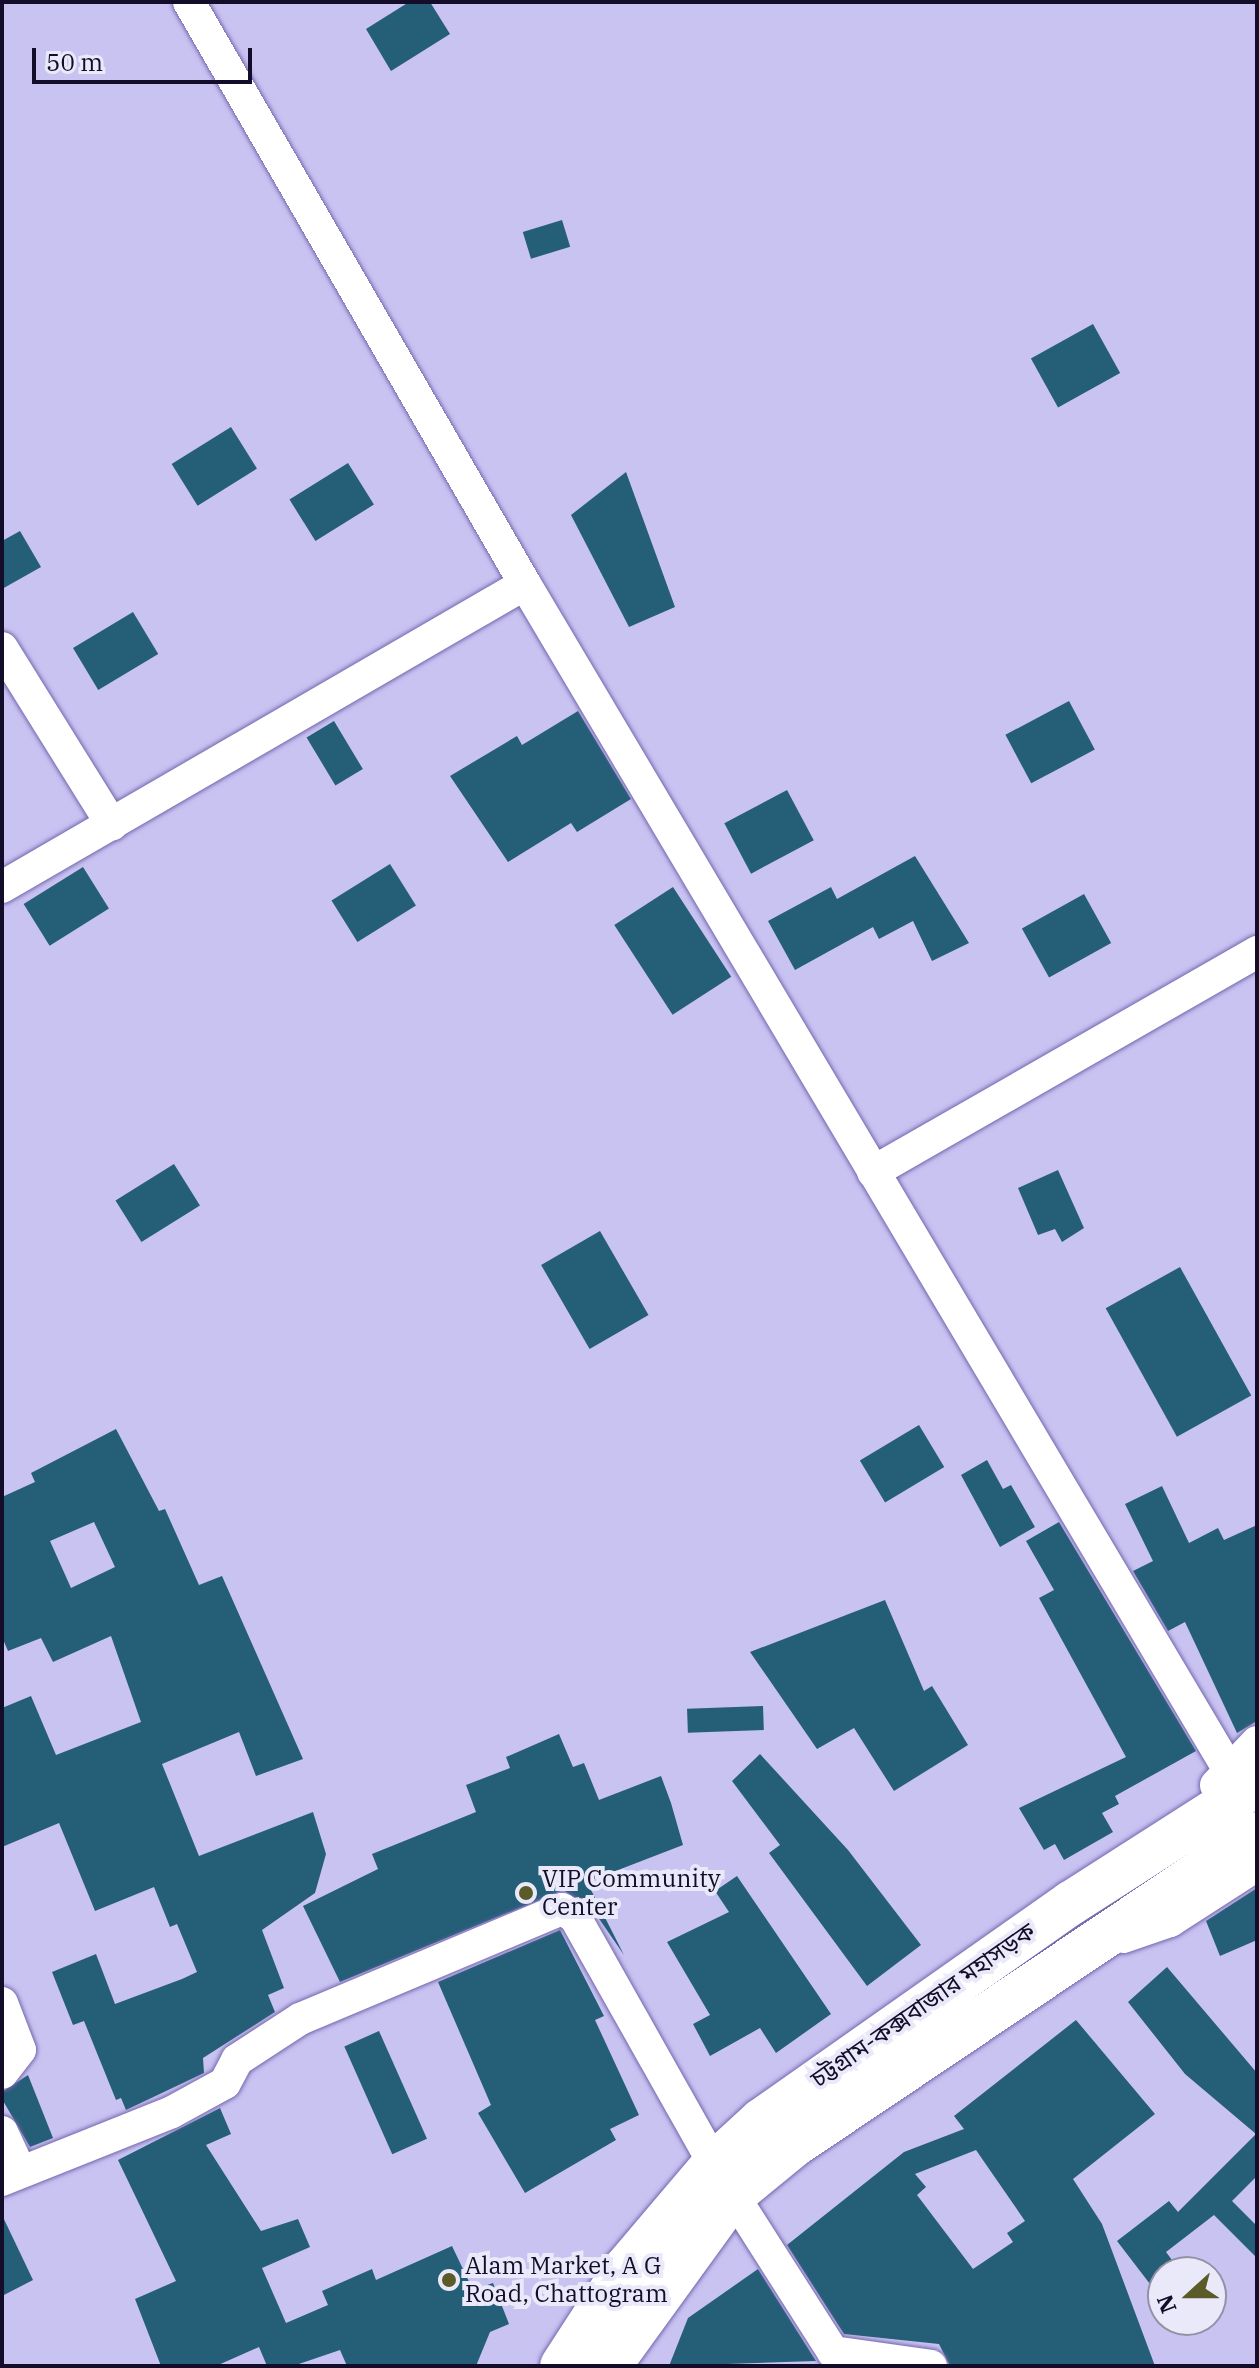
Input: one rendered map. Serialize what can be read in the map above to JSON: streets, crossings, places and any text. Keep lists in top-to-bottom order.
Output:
{
  "streets": {
    "highway": ["চট্টগ্রাম-কক্সবাজার মহাসড়ক"]
  },
  "places": ["VIP Community Center", "Alam Market, A G Road, Chattogram"],
  "scale_bar": "50 m",
  "north": "left"
}
